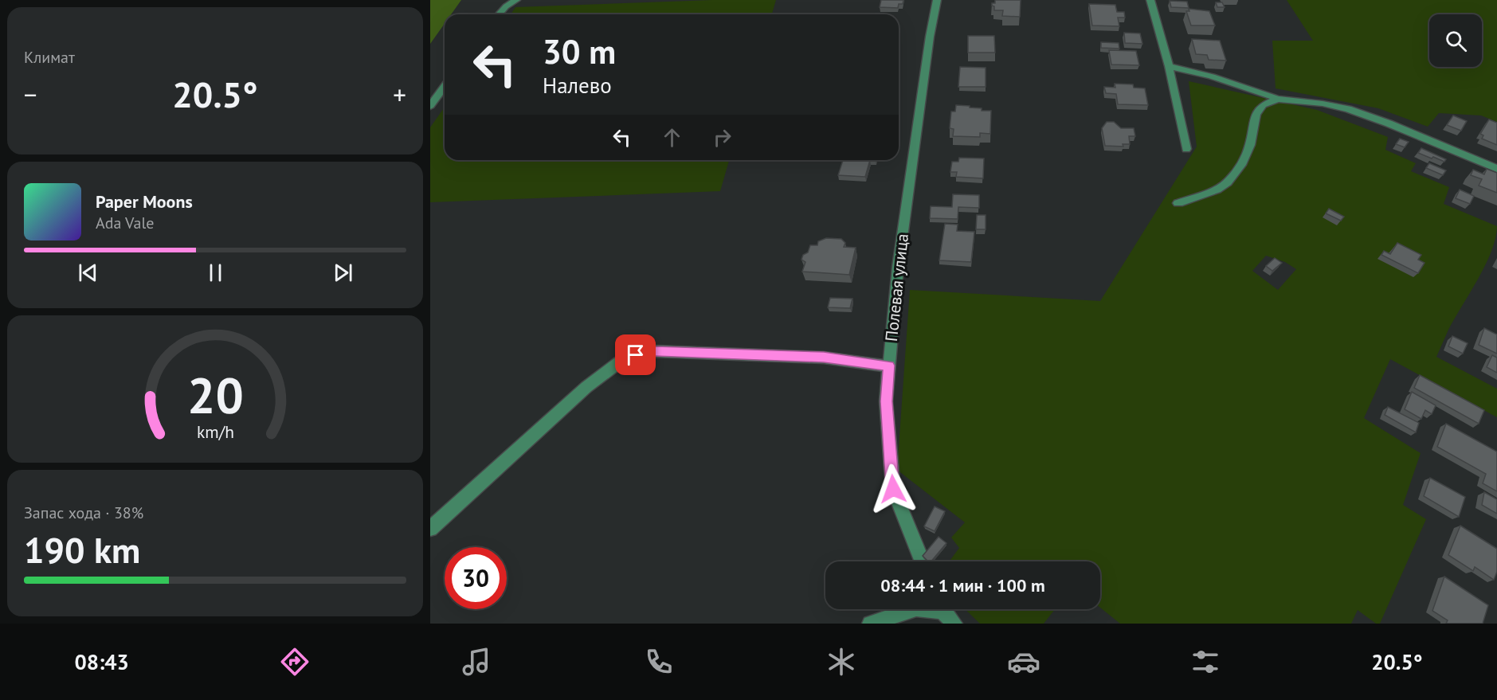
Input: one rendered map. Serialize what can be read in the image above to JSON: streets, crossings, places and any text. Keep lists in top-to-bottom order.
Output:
{
  "streets": {
    "street": ["Полевая улица"]
  },
  "page": {
    "tile": [
      "Климат",
      ["Запас хода · 38%", "190 km"]
    ],
    "turn": ["30 m", "Налево"],
    "heat": ["−", "20.5°", "+"],
    "song": ["Paper Moons", "Ada Vale"],
    "limit": "30",
    "trip": "08:44 · 1 мин · 100 m",
    "tabs": ["08:43", "20.5°"],
    "gauge": ["20", "km/h"]
  }
}
